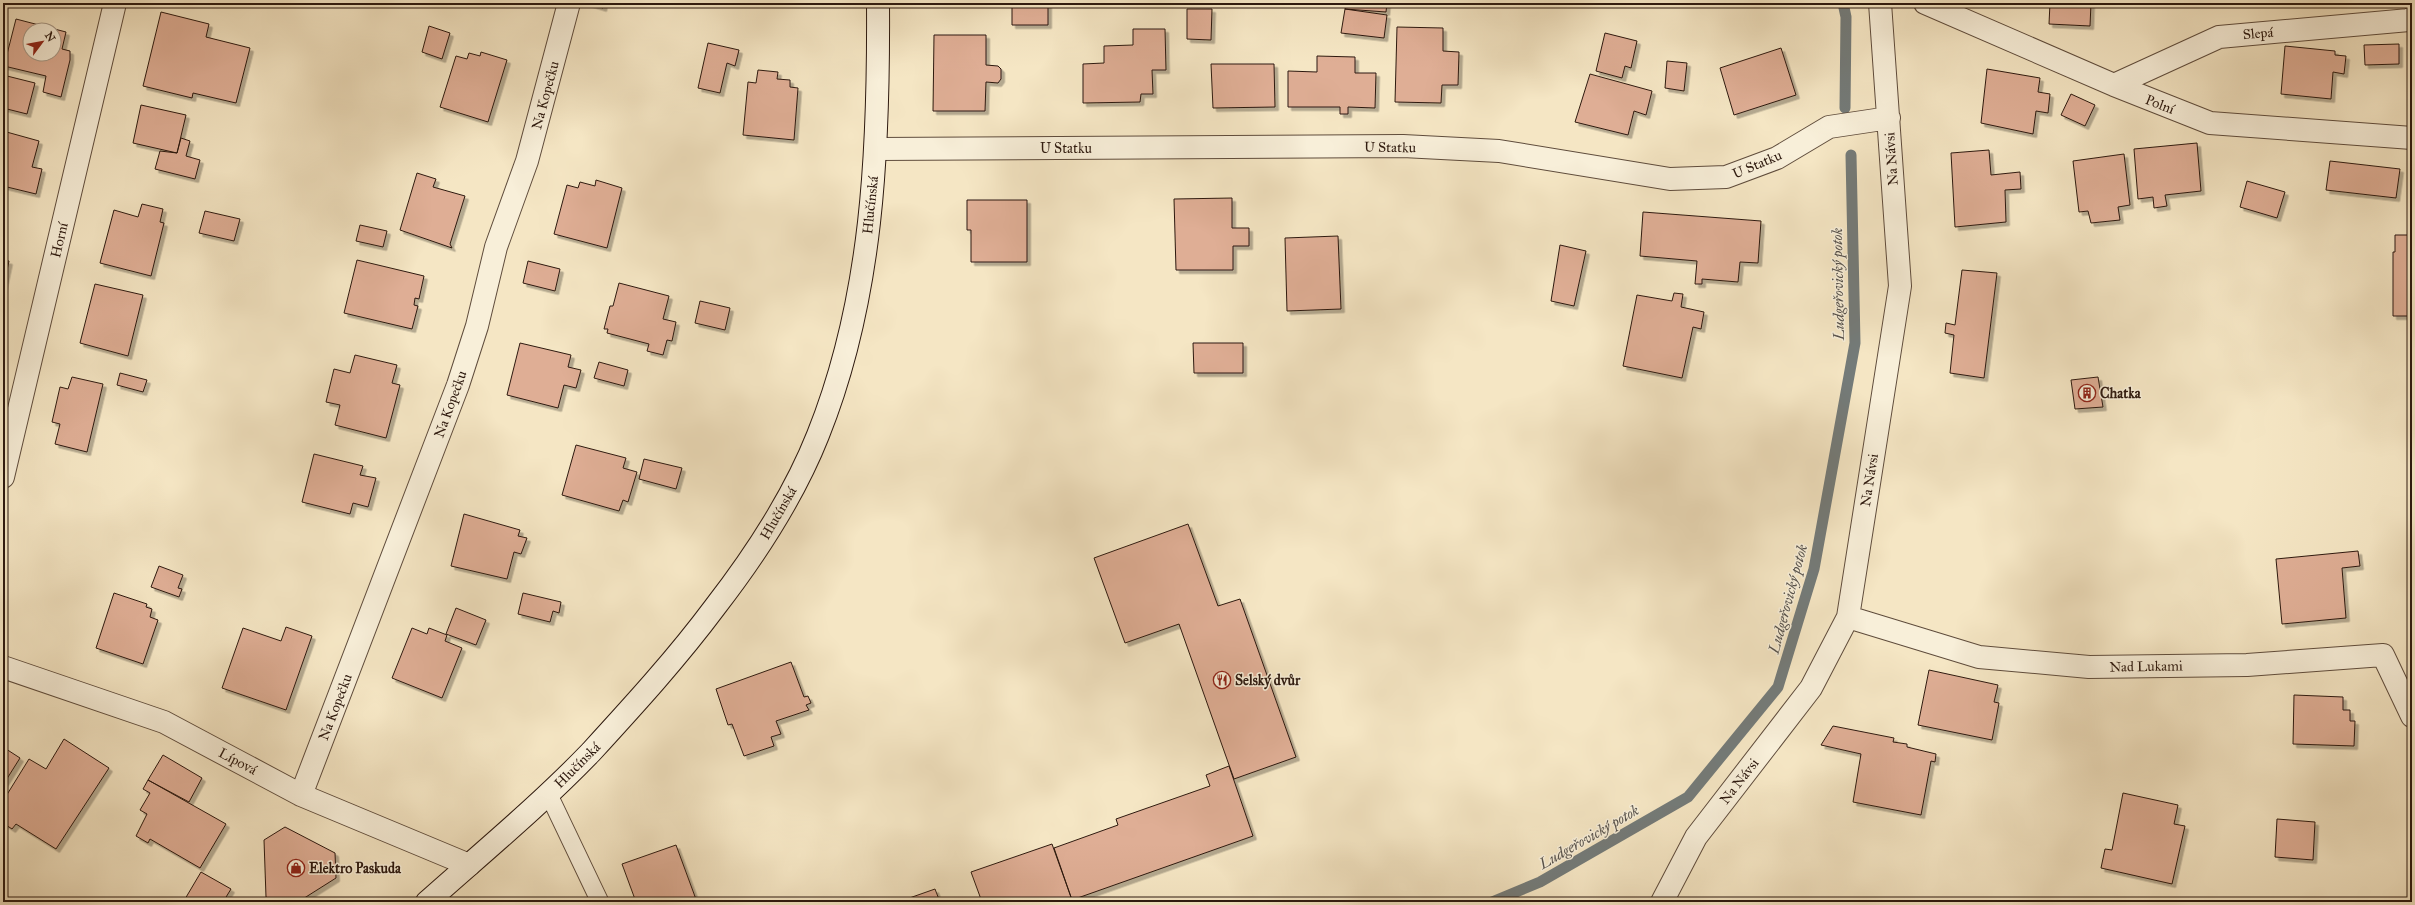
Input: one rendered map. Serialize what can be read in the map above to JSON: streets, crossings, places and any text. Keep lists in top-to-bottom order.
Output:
{
  "streets": {
    "street": [
      "Slepá",
      "Na Kopečku",
      "Polní",
      "U Statku",
      "Na Návsi",
      "Hlučínská",
      "Horní",
      "Nad Lukami",
      "Lípová"
    ]
  },
  "crossings": [
    ["Slepá", "Polní"],
    ["Na Kopečku", "Lípová"],
    ["U Statku", "Na Návsi"],
    ["U Statku", "Hlučínská"],
    ["Na Návsi", "Nad Lukami"],
    ["Hlučínská", "Lípová"]
  ],
  "water": ["Ludgeřovický potok"],
  "places": {
    "building": ["Chatka"],
    "restaurant": ["Selský dvůr"],
    "shop": ["Elektro Paskuda"]
  },
  "north": "top right"
}
